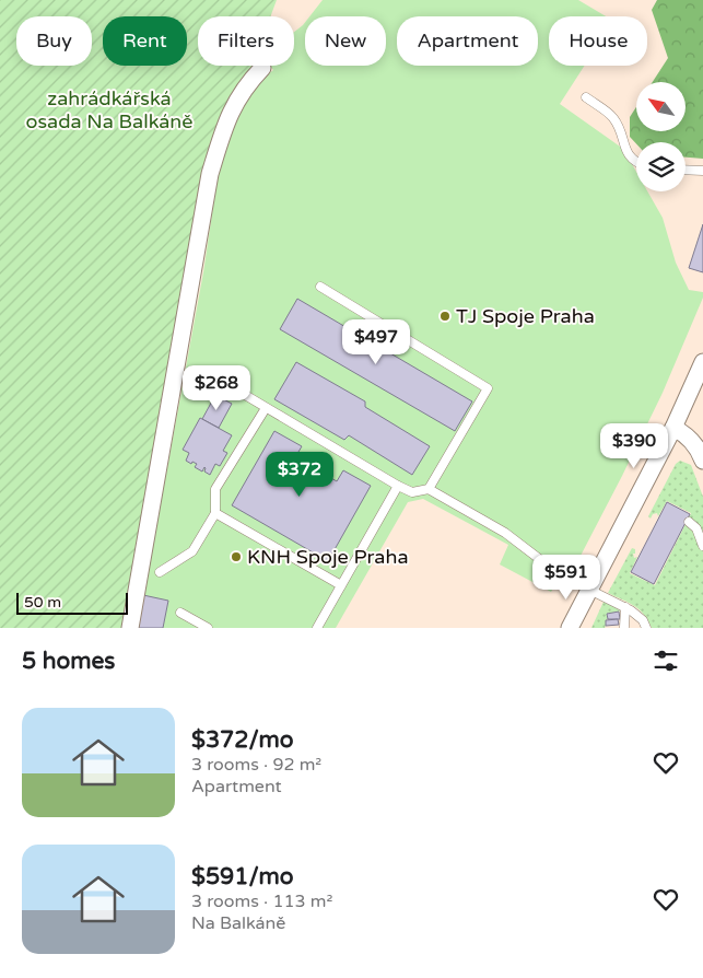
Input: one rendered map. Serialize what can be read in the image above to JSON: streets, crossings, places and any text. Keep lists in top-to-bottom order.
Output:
{
  "parks": ["zahrádkářská osada Na Balkáně"],
  "places": ["TJ Spoje Praha", "KNH Spoje Praha"],
  "scale_bar": "50 m",
  "north": "top left",
  "page": {
    "chip": [
      "Buy",
      "Rent",
      "Filters",
      "New",
      "Apartment",
      "House"
    ],
    "price": [
      "$497",
      "$268",
      "$390",
      "$372",
      "$591"
    ],
    "scale": "50 m",
    "heading": "5 homes",
    "list": [
      {
        "name": "$372/mo",
        "note": "3 rooms · 92 m² · Apartment"
      },
      {
        "name": "$591/mo",
        "note": "3 rooms · 113 m² · Na Balkáně"
      }
    ]
  }
}
